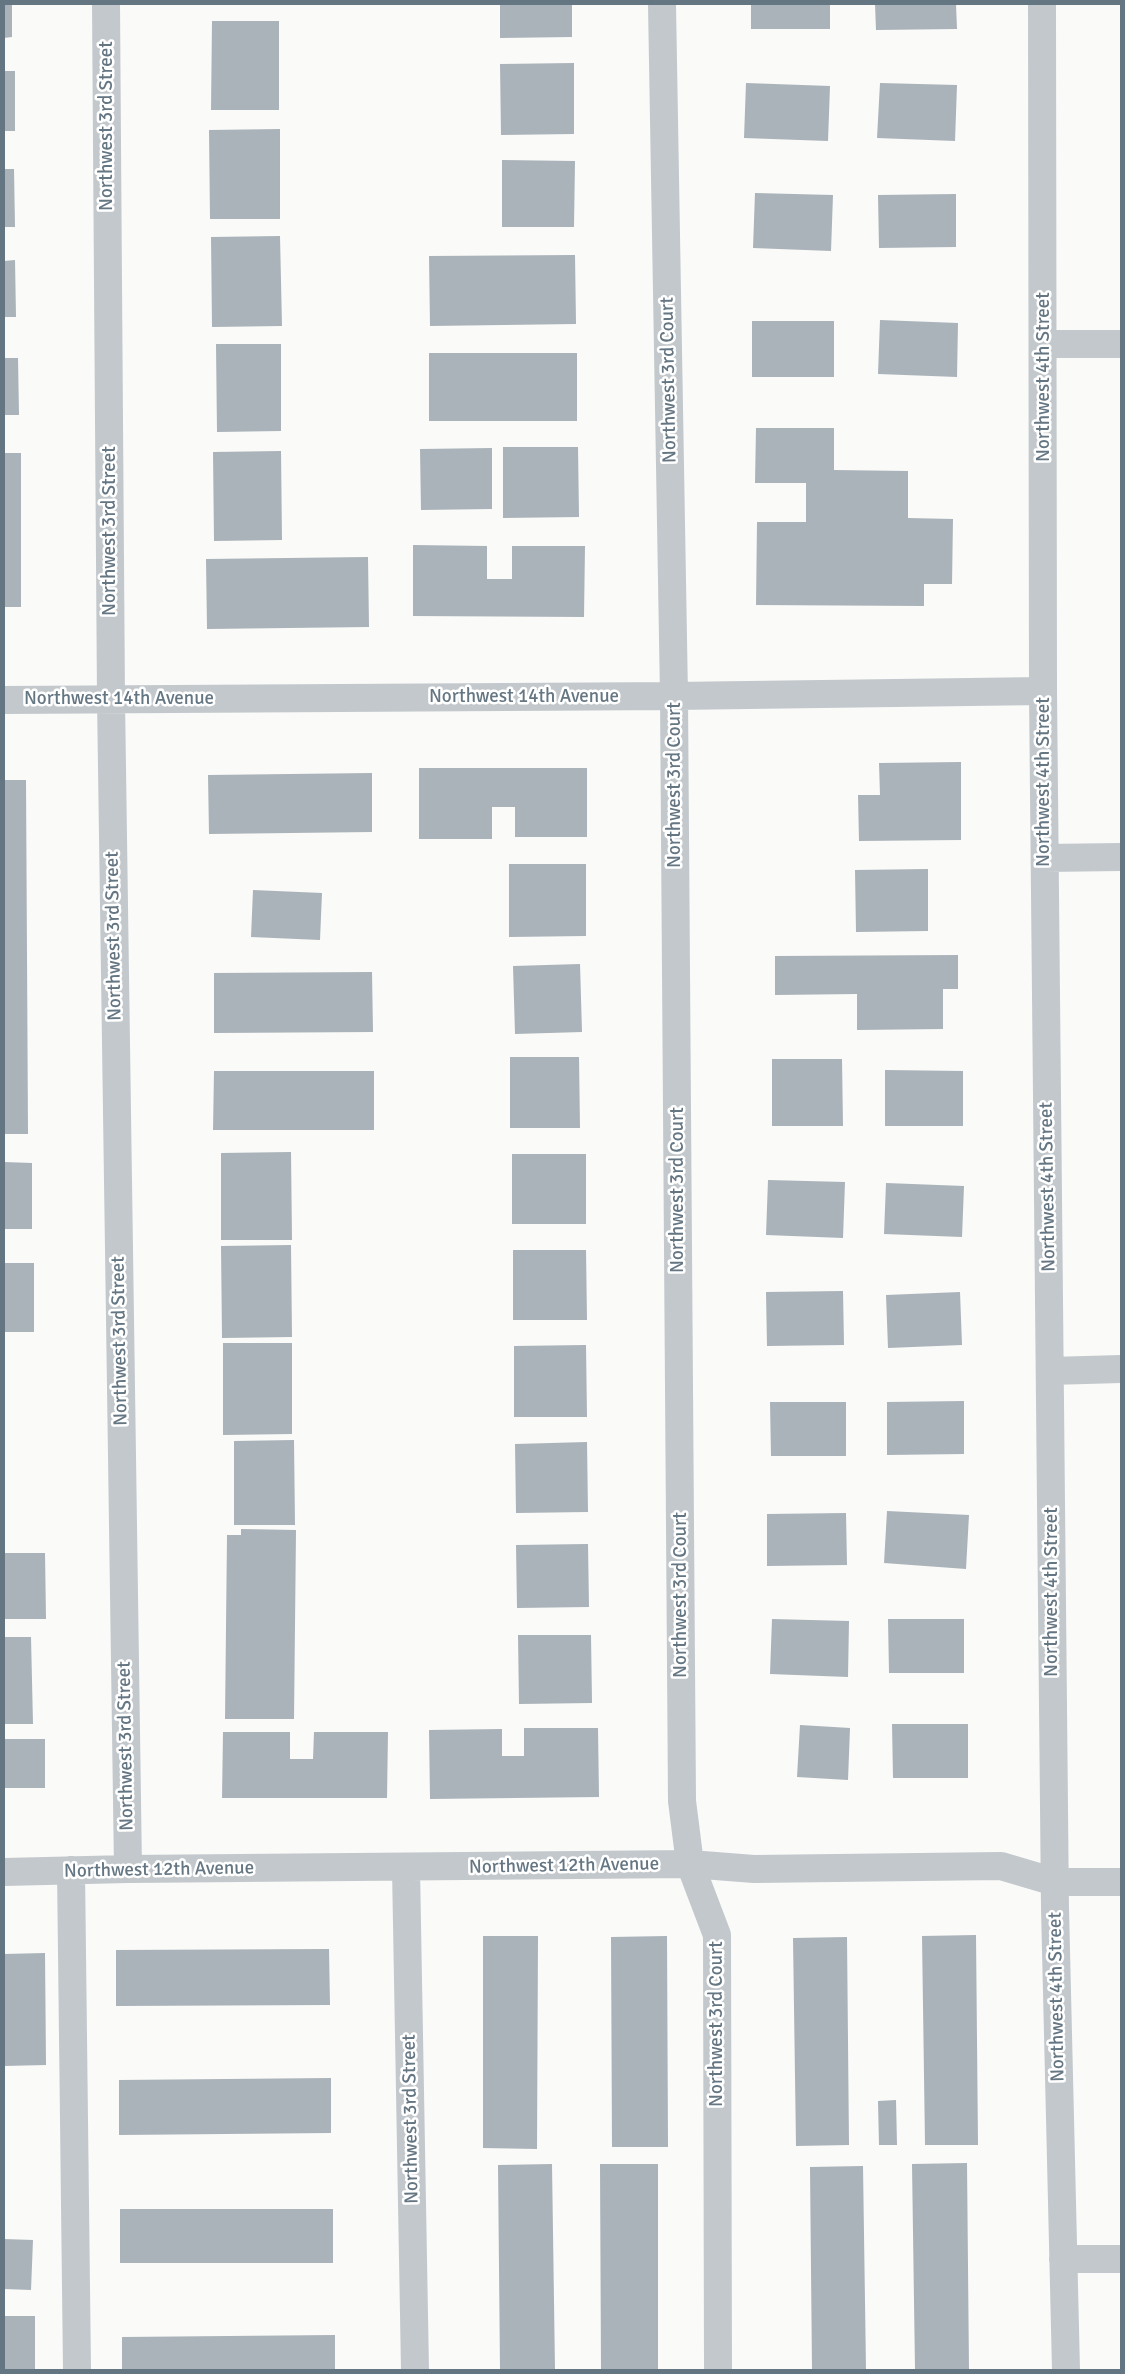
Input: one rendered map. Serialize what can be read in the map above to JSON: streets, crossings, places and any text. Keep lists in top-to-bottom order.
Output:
{
  "streets": {
    "street": [
      "Northwest 3rd Street",
      "Northwest 4th Street",
      "Northwest 3rd Court",
      "Northwest 14th Avenue",
      "Northwest 12th Avenue"
    ]
  },
  "crossings": [
    ["Northwest 3rd Street", "Northwest 14th Avenue"],
    ["Northwest 3rd Street", "Northwest 12th Avenue"],
    ["Northwest 4th Street", "Northwest 14th Avenue"],
    ["Northwest 4th Street", "Northwest 12th Avenue"],
    ["Northwest 3rd Court", "Northwest 14th Avenue"],
    ["Northwest 3rd Court", "Northwest 12th Avenue"]
  ]
}
